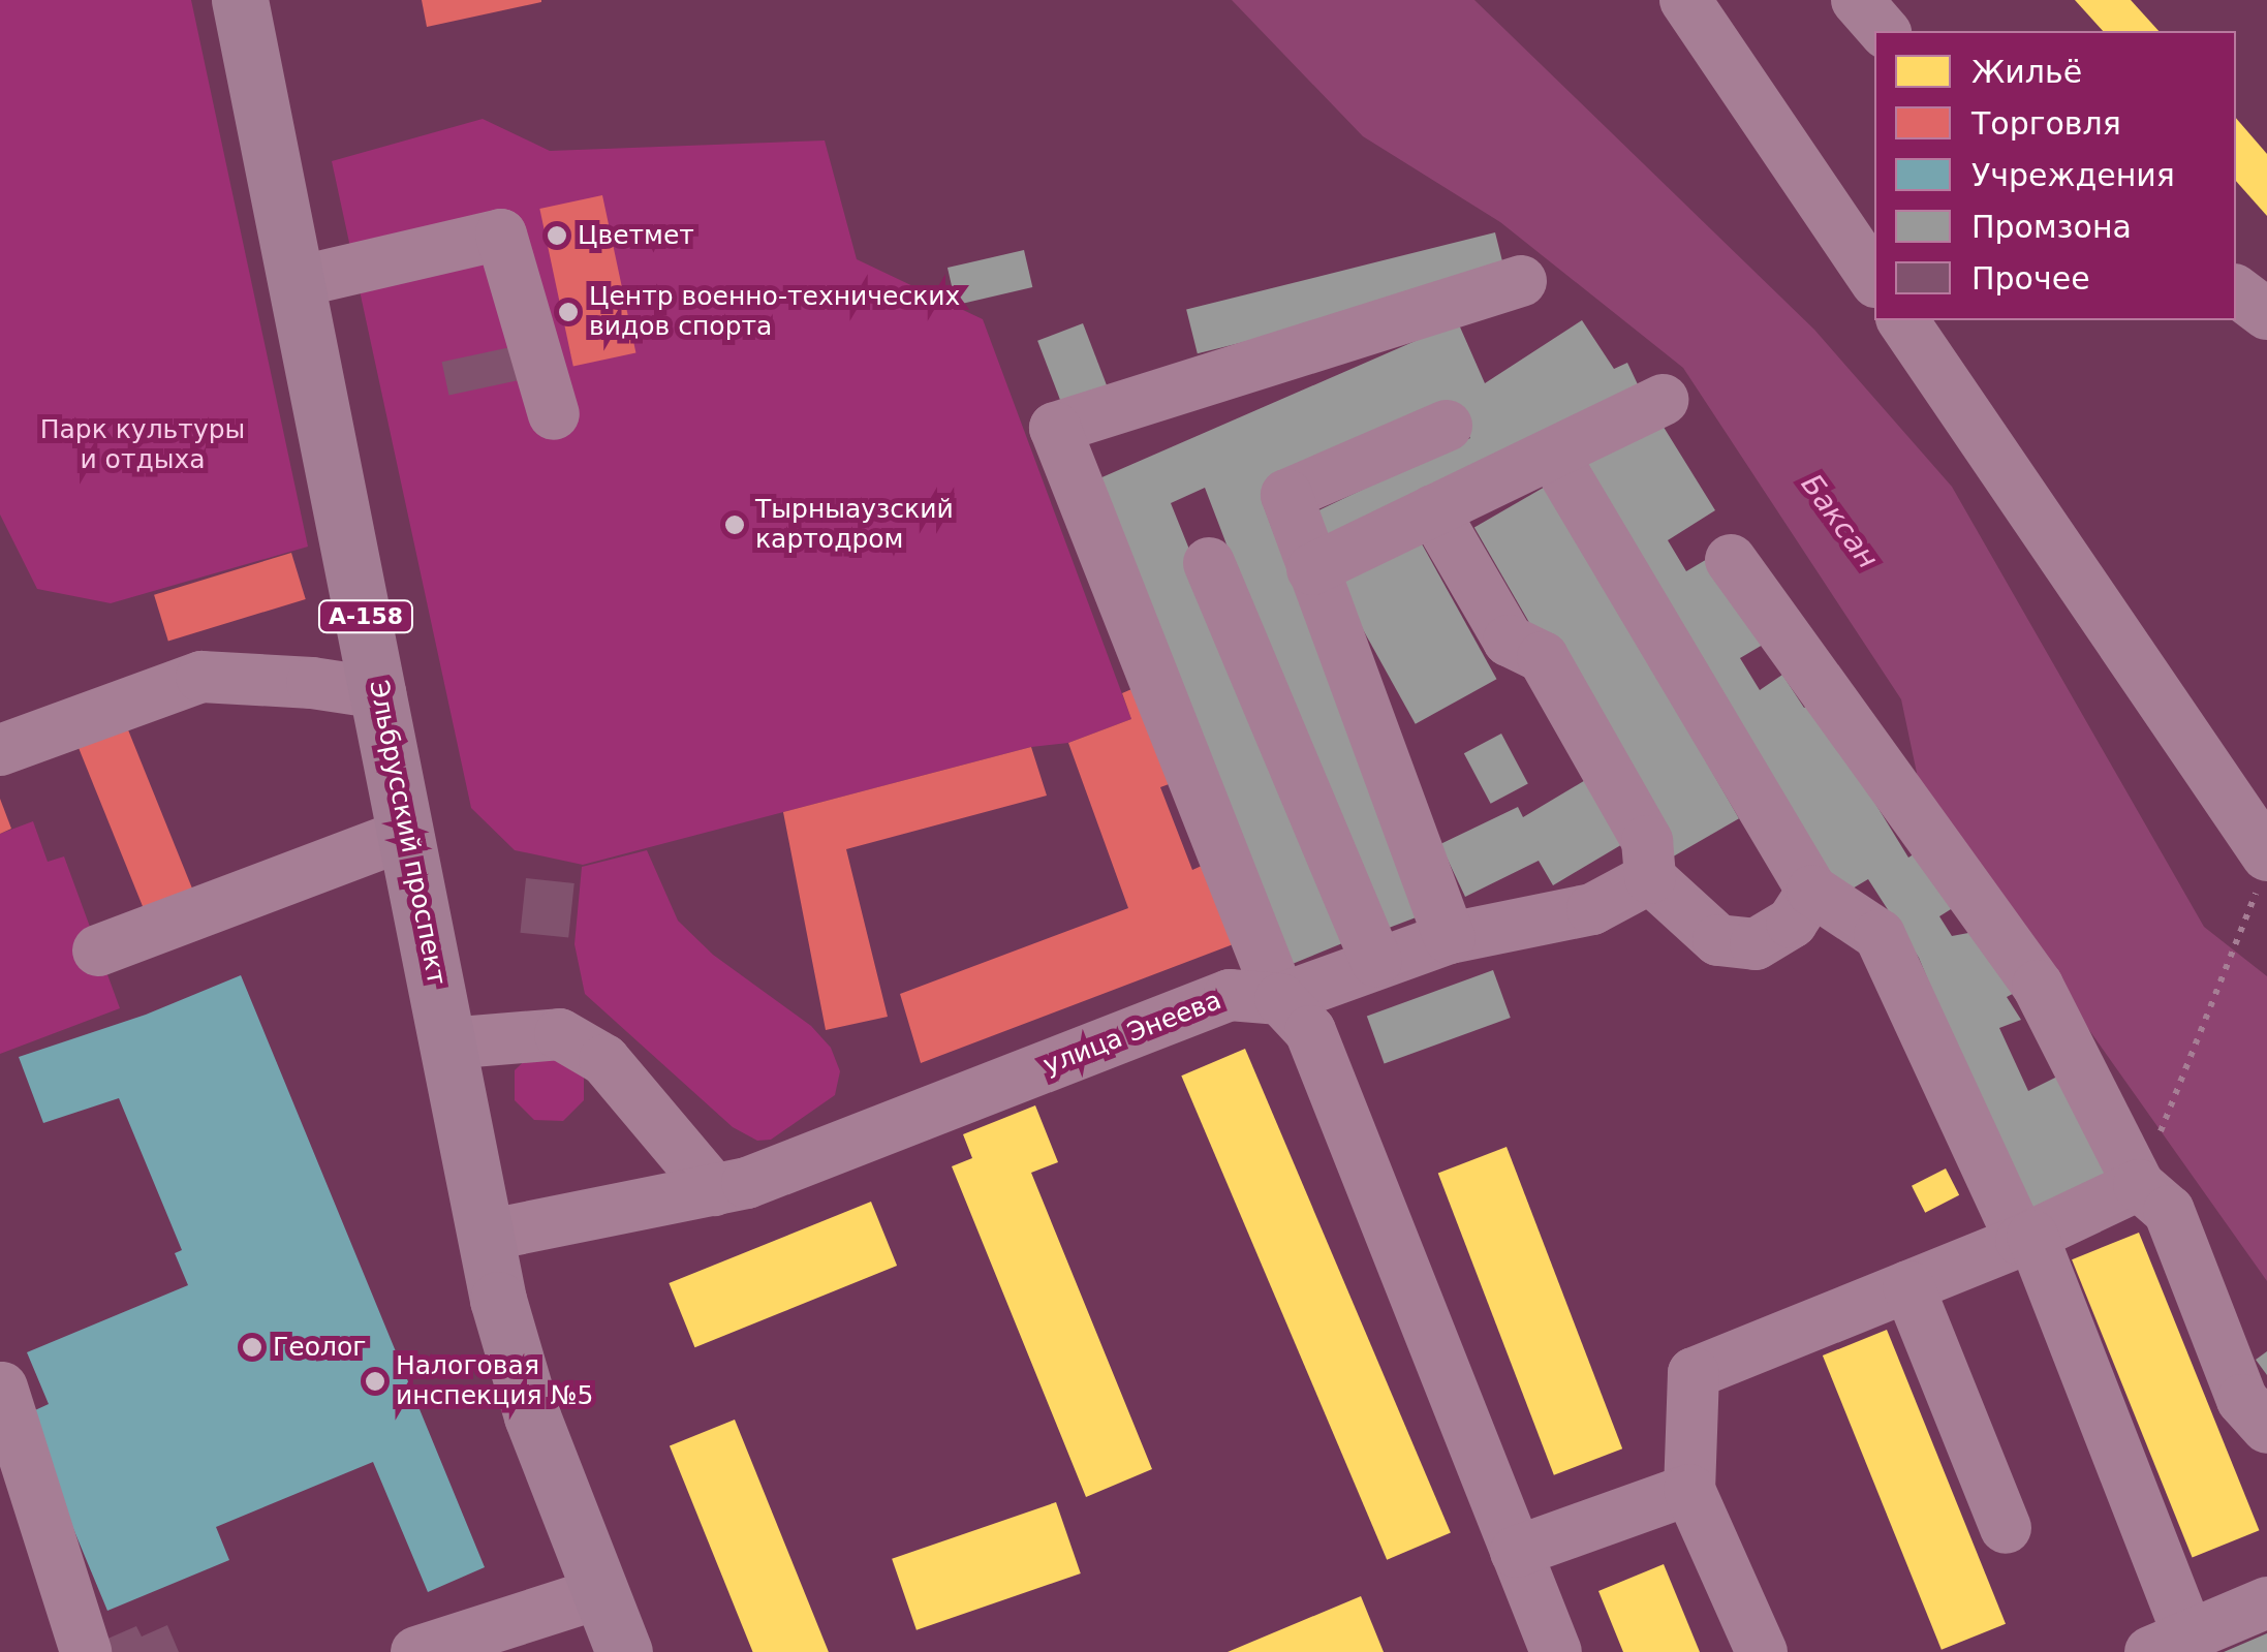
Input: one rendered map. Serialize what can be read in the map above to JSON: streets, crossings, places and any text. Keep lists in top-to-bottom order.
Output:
{
  "streets": {
    "main road": ["А-158", "Эльбрусский проспект"],
    "street": ["улица Энеева"]
  },
  "crossings": [
    ["Эльбрусский проспект", "улица Энеева"]
  ],
  "water": ["Баксан"],
  "parks": ["Парк культуры и отдыха"],
  "places": [
    "Цветмет",
    "Центр военно-технических видов спорта",
    "Тырныаузский картодром",
    "Геолог",
    "Налоговая инспекция №5"
  ],
  "legend": [
    "Жильё",
    "Торговля",
    "Учреждения",
    "Промзона",
    "Прочее"
  ]
}
